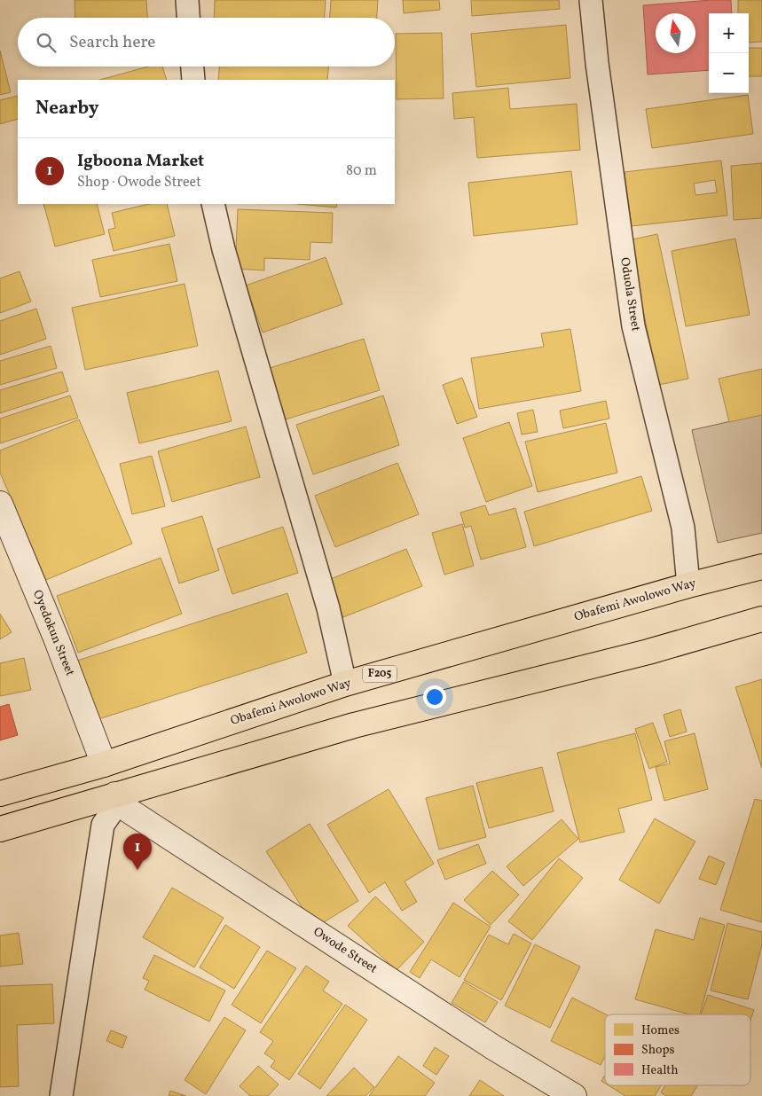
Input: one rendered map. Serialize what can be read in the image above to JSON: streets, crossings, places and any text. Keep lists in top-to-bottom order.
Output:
{
  "streets": {
    "main road": ["Obafemi Awolowo Way", "F205"],
    "street": ["Oduola Street", "Oyedokun Street", "Owode Street"]
  },
  "crossings": [
    ["Oduola Street", "Obafemi Awolowo Way"],
    ["Obafemi Awolowo Way", "Oyedokun Street"]
  ],
  "legend": ["Homes", "Shops", "Health"],
  "north": "top",
  "page": {
    "map_buttons": ["+", "−"],
    "search": "Search here",
    "heading": "Nearby",
    "list": [
      {
        "mark": "1",
        "name": "Igboona Market",
        "note": "Shop · Owode Street",
        "value": "80 m"
      }
    ],
    "pins": "1"
  }
}
